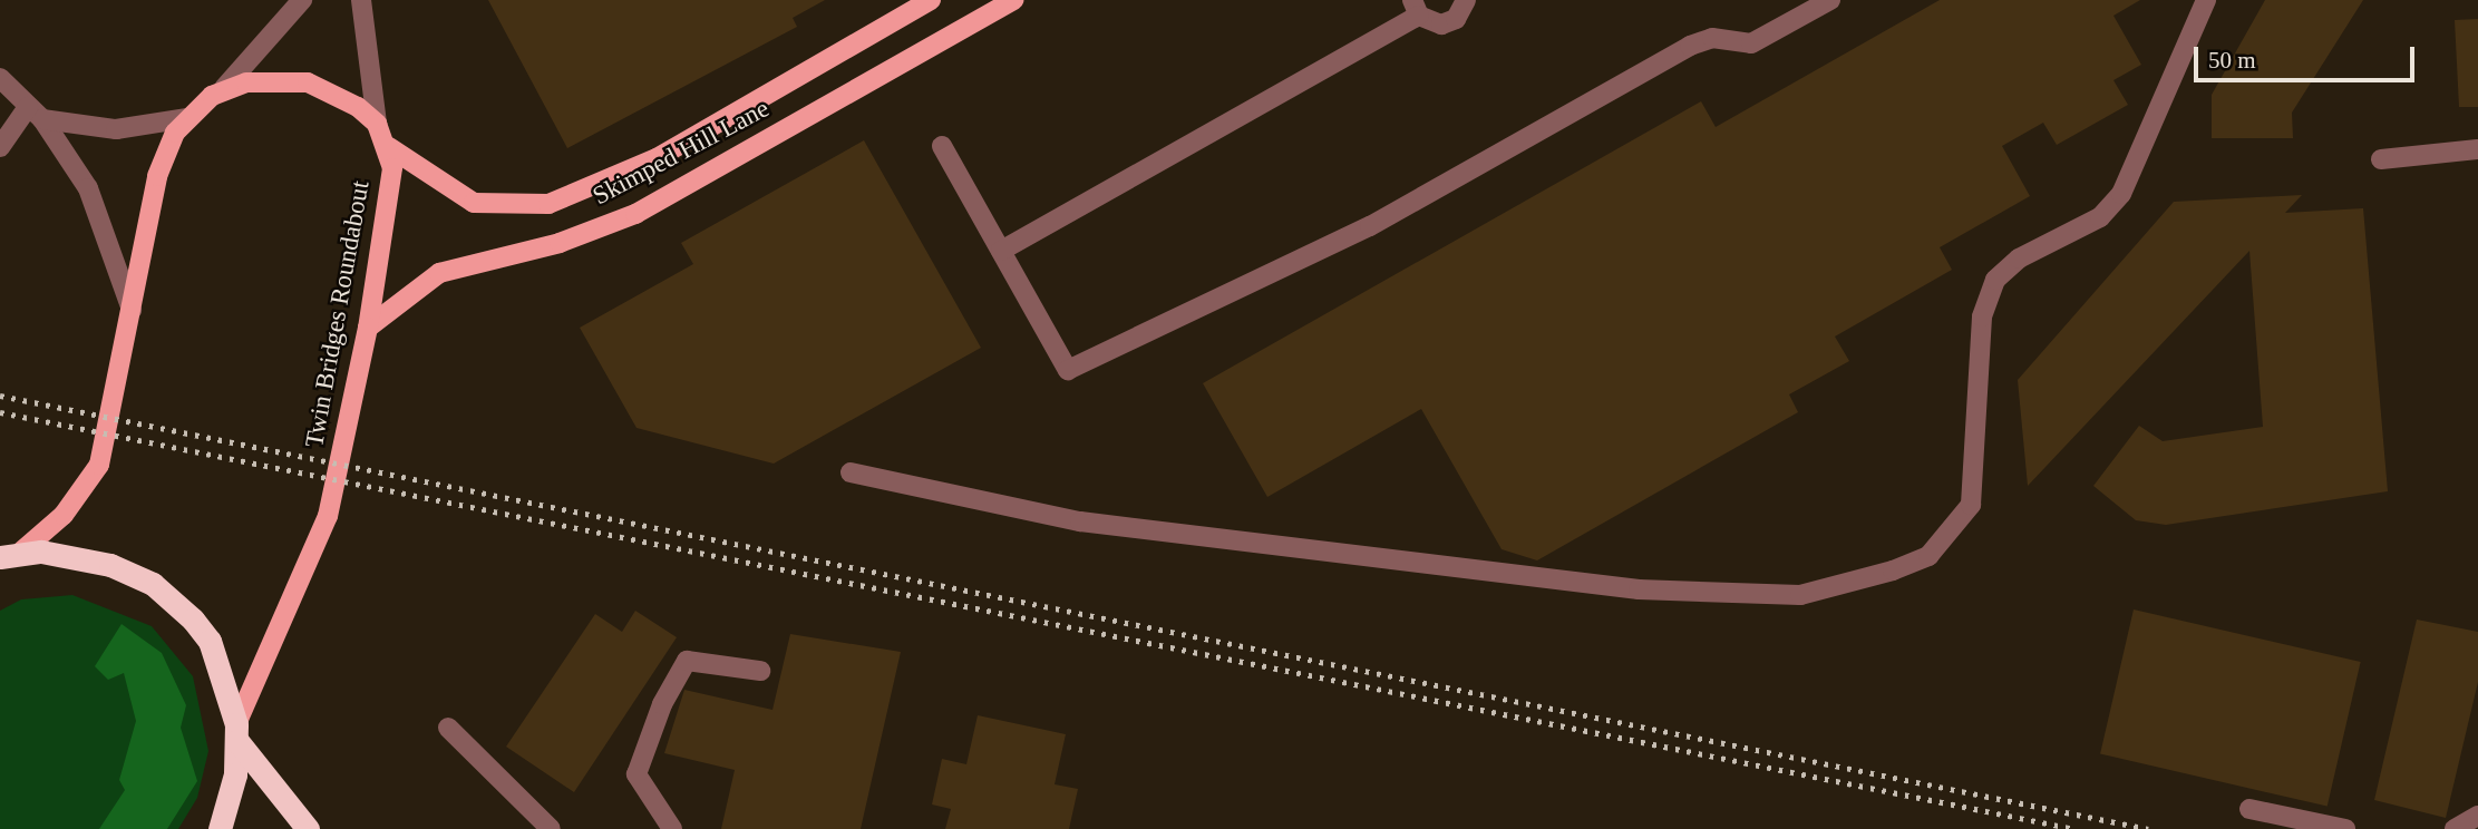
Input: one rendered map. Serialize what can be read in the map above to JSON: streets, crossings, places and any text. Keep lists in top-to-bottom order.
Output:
{
  "streets": {
    "highway": ["Twin Bridges Roundabout"],
    "main road": ["Skimped Hill Lane"]
  },
  "crossings": [
    ["Skimped Hill Lane", "Twin Bridges Roundabout"]
  ],
  "scale_bar": "50 m"
}
